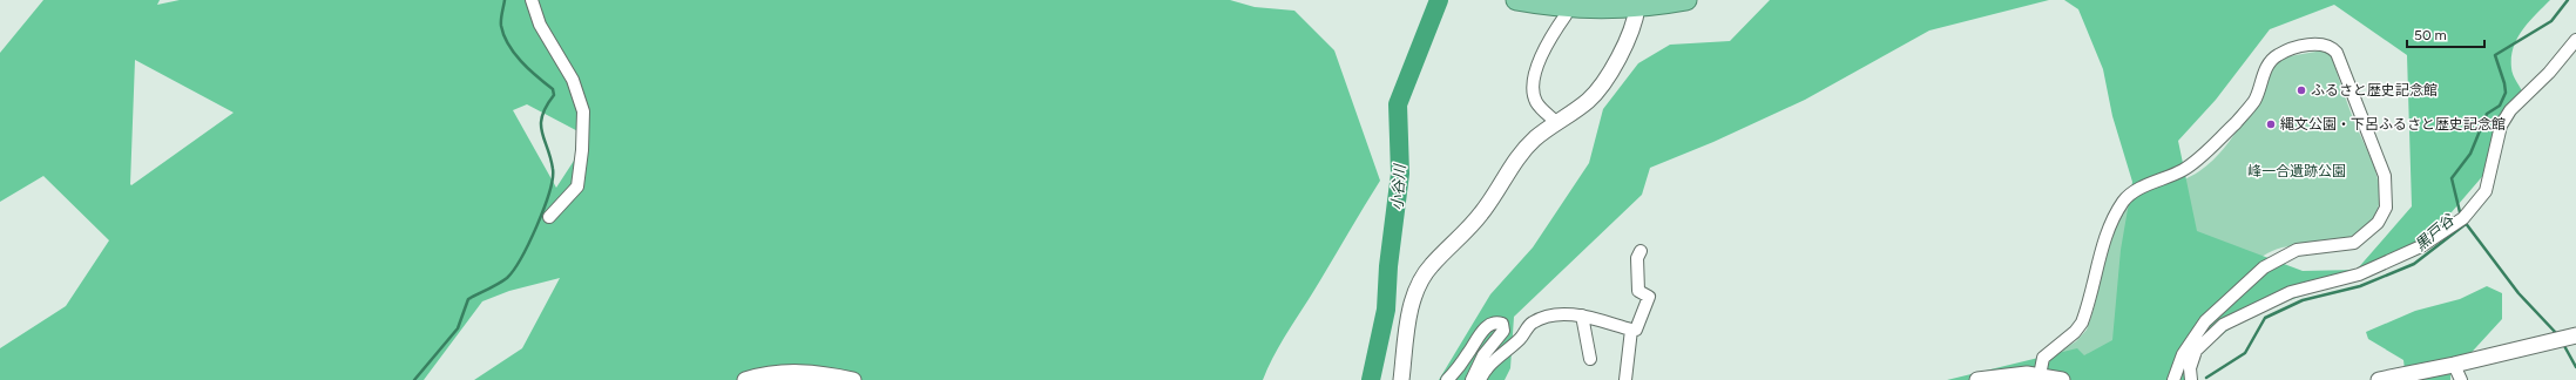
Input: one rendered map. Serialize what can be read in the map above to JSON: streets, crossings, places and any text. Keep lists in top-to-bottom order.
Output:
{
  "water": ["小谷川", "黒戸谷"],
  "parks": ["峰一合遺跡公園"],
  "places": ["ふるさと歴史記念館", "縄文公園・下呂ふるさと歴史記念館"],
  "scale_bar": "50 m"
}
